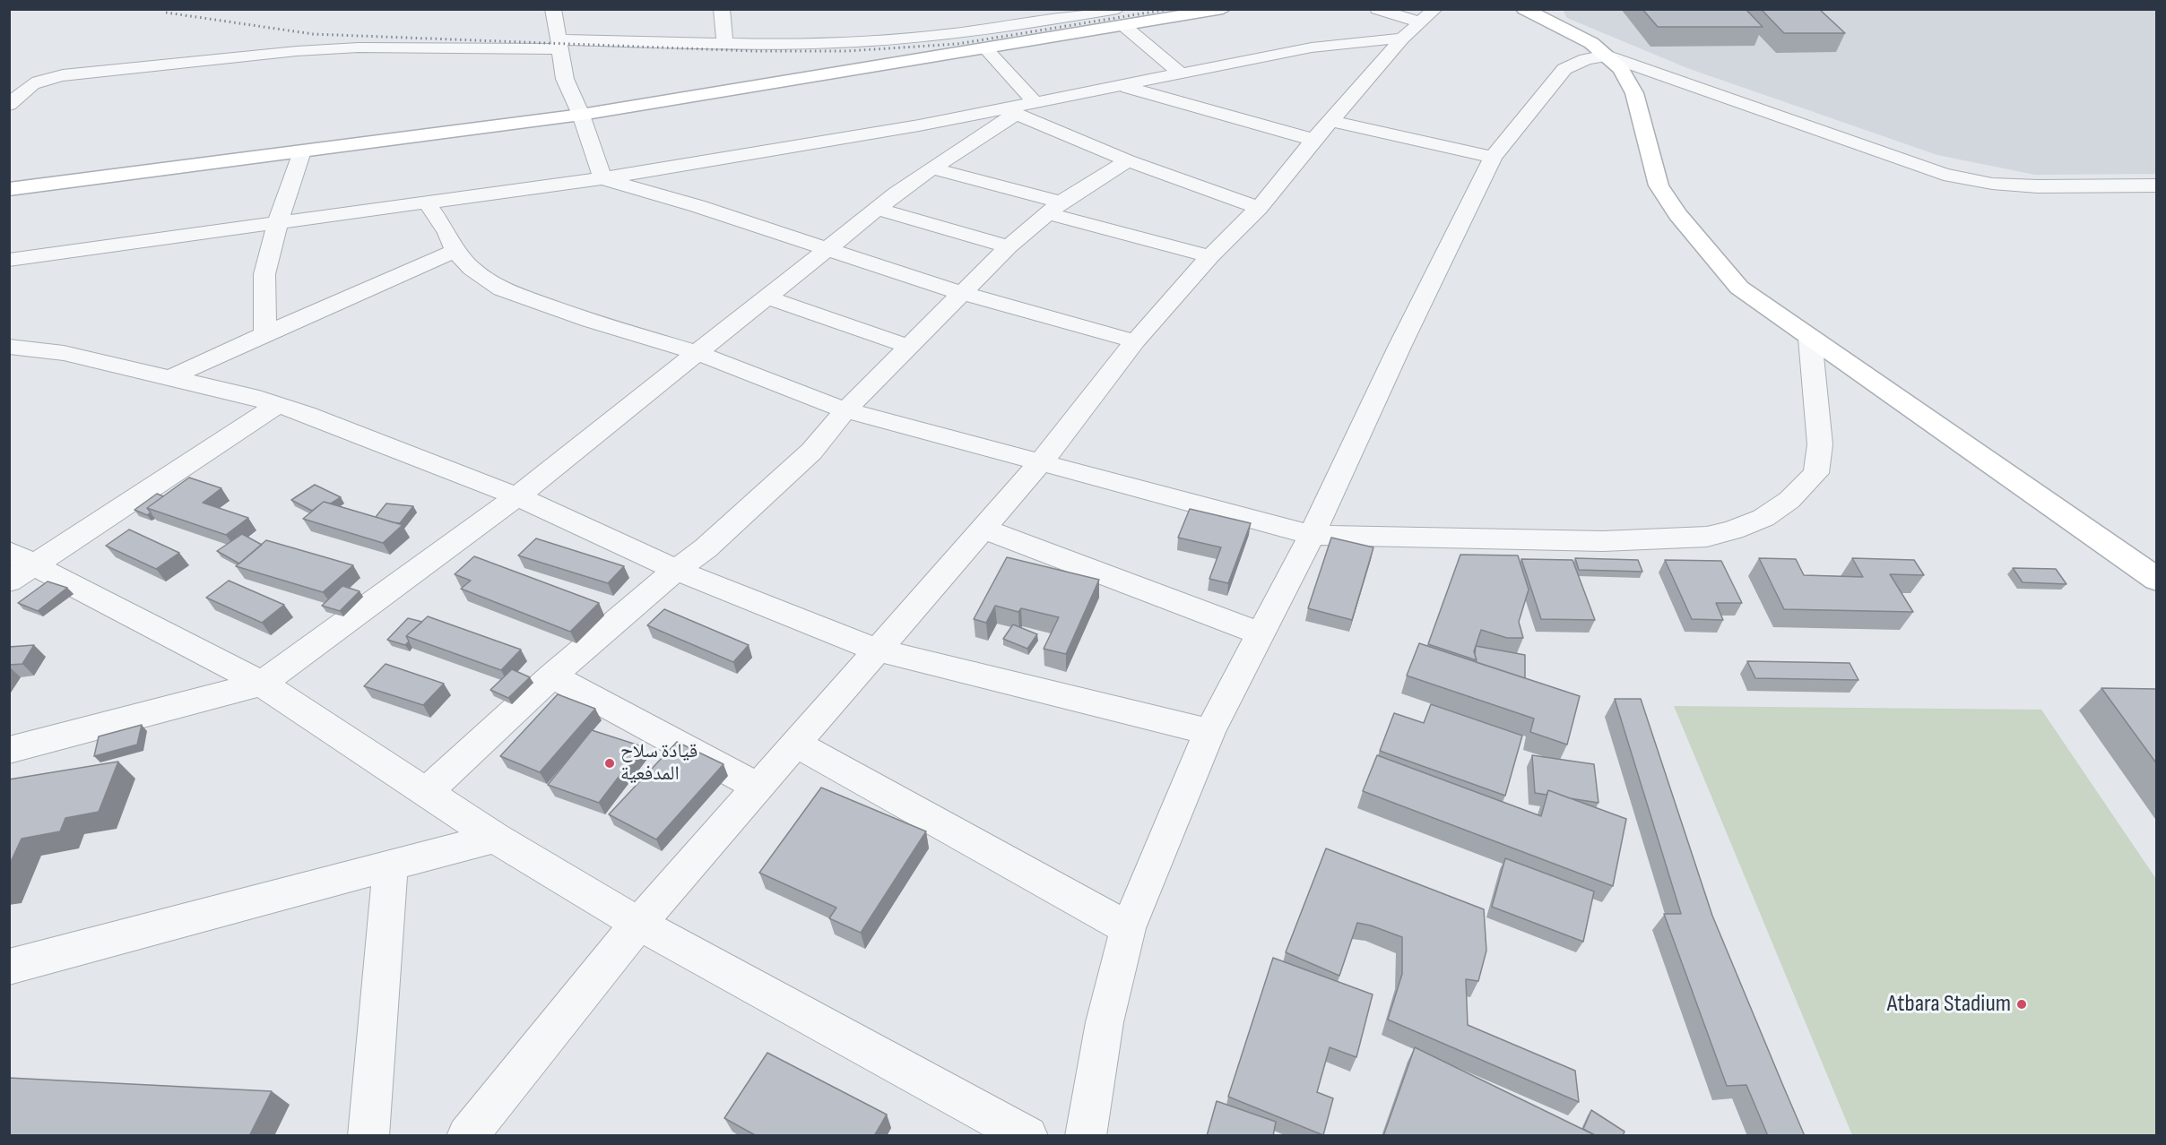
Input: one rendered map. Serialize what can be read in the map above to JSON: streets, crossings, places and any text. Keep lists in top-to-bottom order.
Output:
{
  "places": ["قيادة سلاح المدفعية", "Atbara Stadium"]
}
